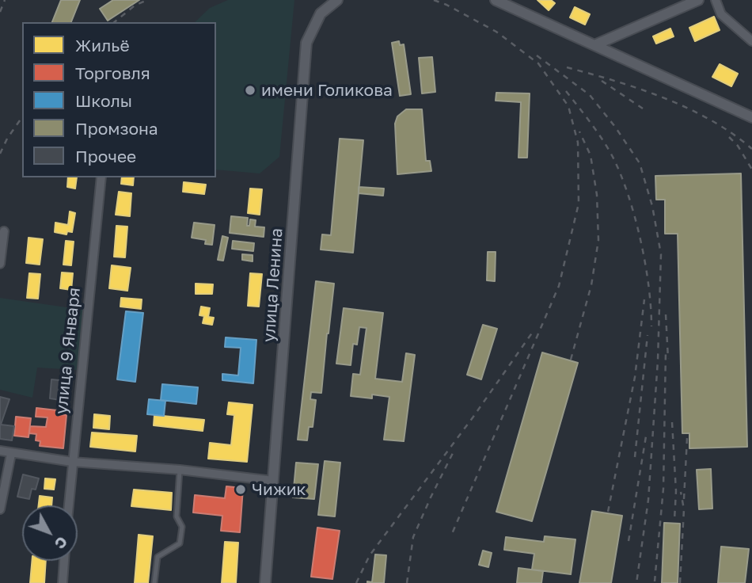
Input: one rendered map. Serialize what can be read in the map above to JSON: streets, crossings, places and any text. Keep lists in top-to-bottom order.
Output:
{
  "streets": {
    "street": ["улица Ленина", "улица 9 Января"]
  },
  "places": ["имени Голикова", "Чижик"],
  "legend": [
    "Жильё",
    "Торговля",
    "Школы",
    "Промзона",
    "Прочее"
  ],
  "north": "bottom right"
}
